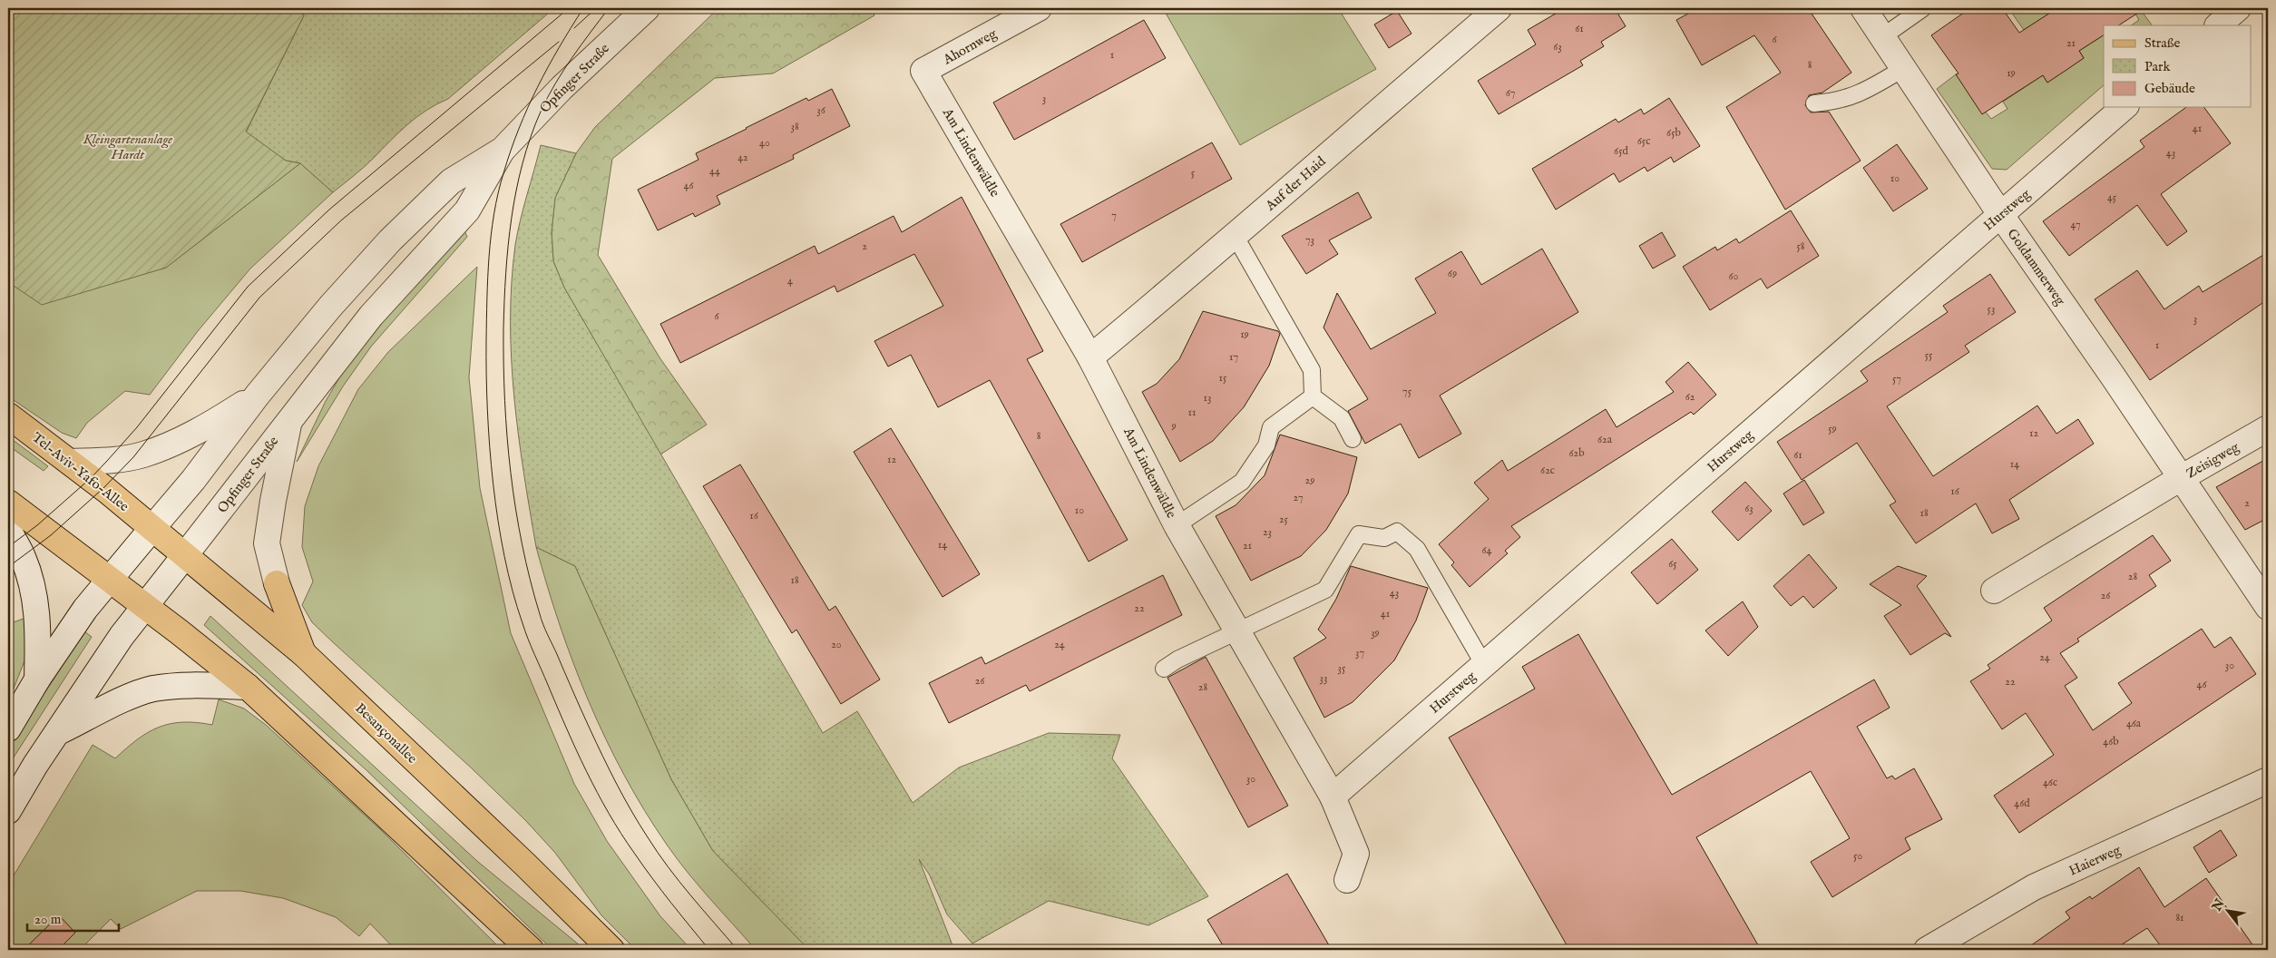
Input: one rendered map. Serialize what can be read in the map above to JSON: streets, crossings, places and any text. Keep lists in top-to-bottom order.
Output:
{
  "streets": {
    "main road": ["Tel-Aviv-Yafo-Allee", "Besançonallee"],
    "street": [
      "Ahornweg",
      "Opfinger Straße",
      "Am Lindenwäldle",
      "Auf der Haid",
      "Hurstweg",
      "Goldammerweg",
      "Zeisigweg",
      "Haierweg"
    ]
  },
  "crossings": [
    ["Ahornweg", "Am Lindenwäldle"],
    ["Opfinger Straße", "Tel-Aviv-Yafo-Allee"],
    ["Opfinger Straße", "Besançonallee"],
    ["Am Lindenwäldle", "Auf der Haid"],
    ["Am Lindenwäldle", "Hurstweg"],
    ["Hurstweg", "Goldammerweg"],
    ["Goldammerweg", "Zeisigweg"],
    ["Tel-Aviv-Yafo-Allee", "Besançonallee"]
  ],
  "parks": ["Kleingartenanlage Hardt"],
  "house_numbers": [
    "61",
    "6",
    "21",
    "63",
    "1",
    "8",
    "19",
    "67",
    "3",
    "36",
    "38",
    "41",
    "65b",
    "65c",
    "40",
    "65d",
    "43",
    "42",
    "44",
    "5",
    "10",
    "46",
    "45",
    "7",
    "47",
    "73",
    "2",
    "58",
    "69",
    "60",
    "4",
    "53",
    "6",
    "3",
    "19",
    "1",
    "55",
    "17",
    "15",
    "57",
    "75",
    "62",
    "13",
    "11",
    "9",
    "59",
    "12",
    "8",
    "62a",
    "62b",
    "61",
    "12",
    "14",
    "62c",
    "29",
    "16",
    "27",
    "2",
    "63",
    "10",
    "18",
    "16",
    "25",
    "23",
    "14",
    "21",
    "64",
    "65",
    "28",
    "18",
    "43",
    "26",
    "22",
    "41",
    "39",
    "20",
    "24",
    "37",
    "24",
    "30",
    "35",
    "33",
    "26",
    "22",
    "46",
    "28",
    "46a",
    "46b",
    "30",
    "46c",
    "46d",
    "50",
    "81"
  ],
  "legend": ["Straße", "Park", "Gebäude"],
  "scale_bar": "20 m",
  "north": "top left"
}
